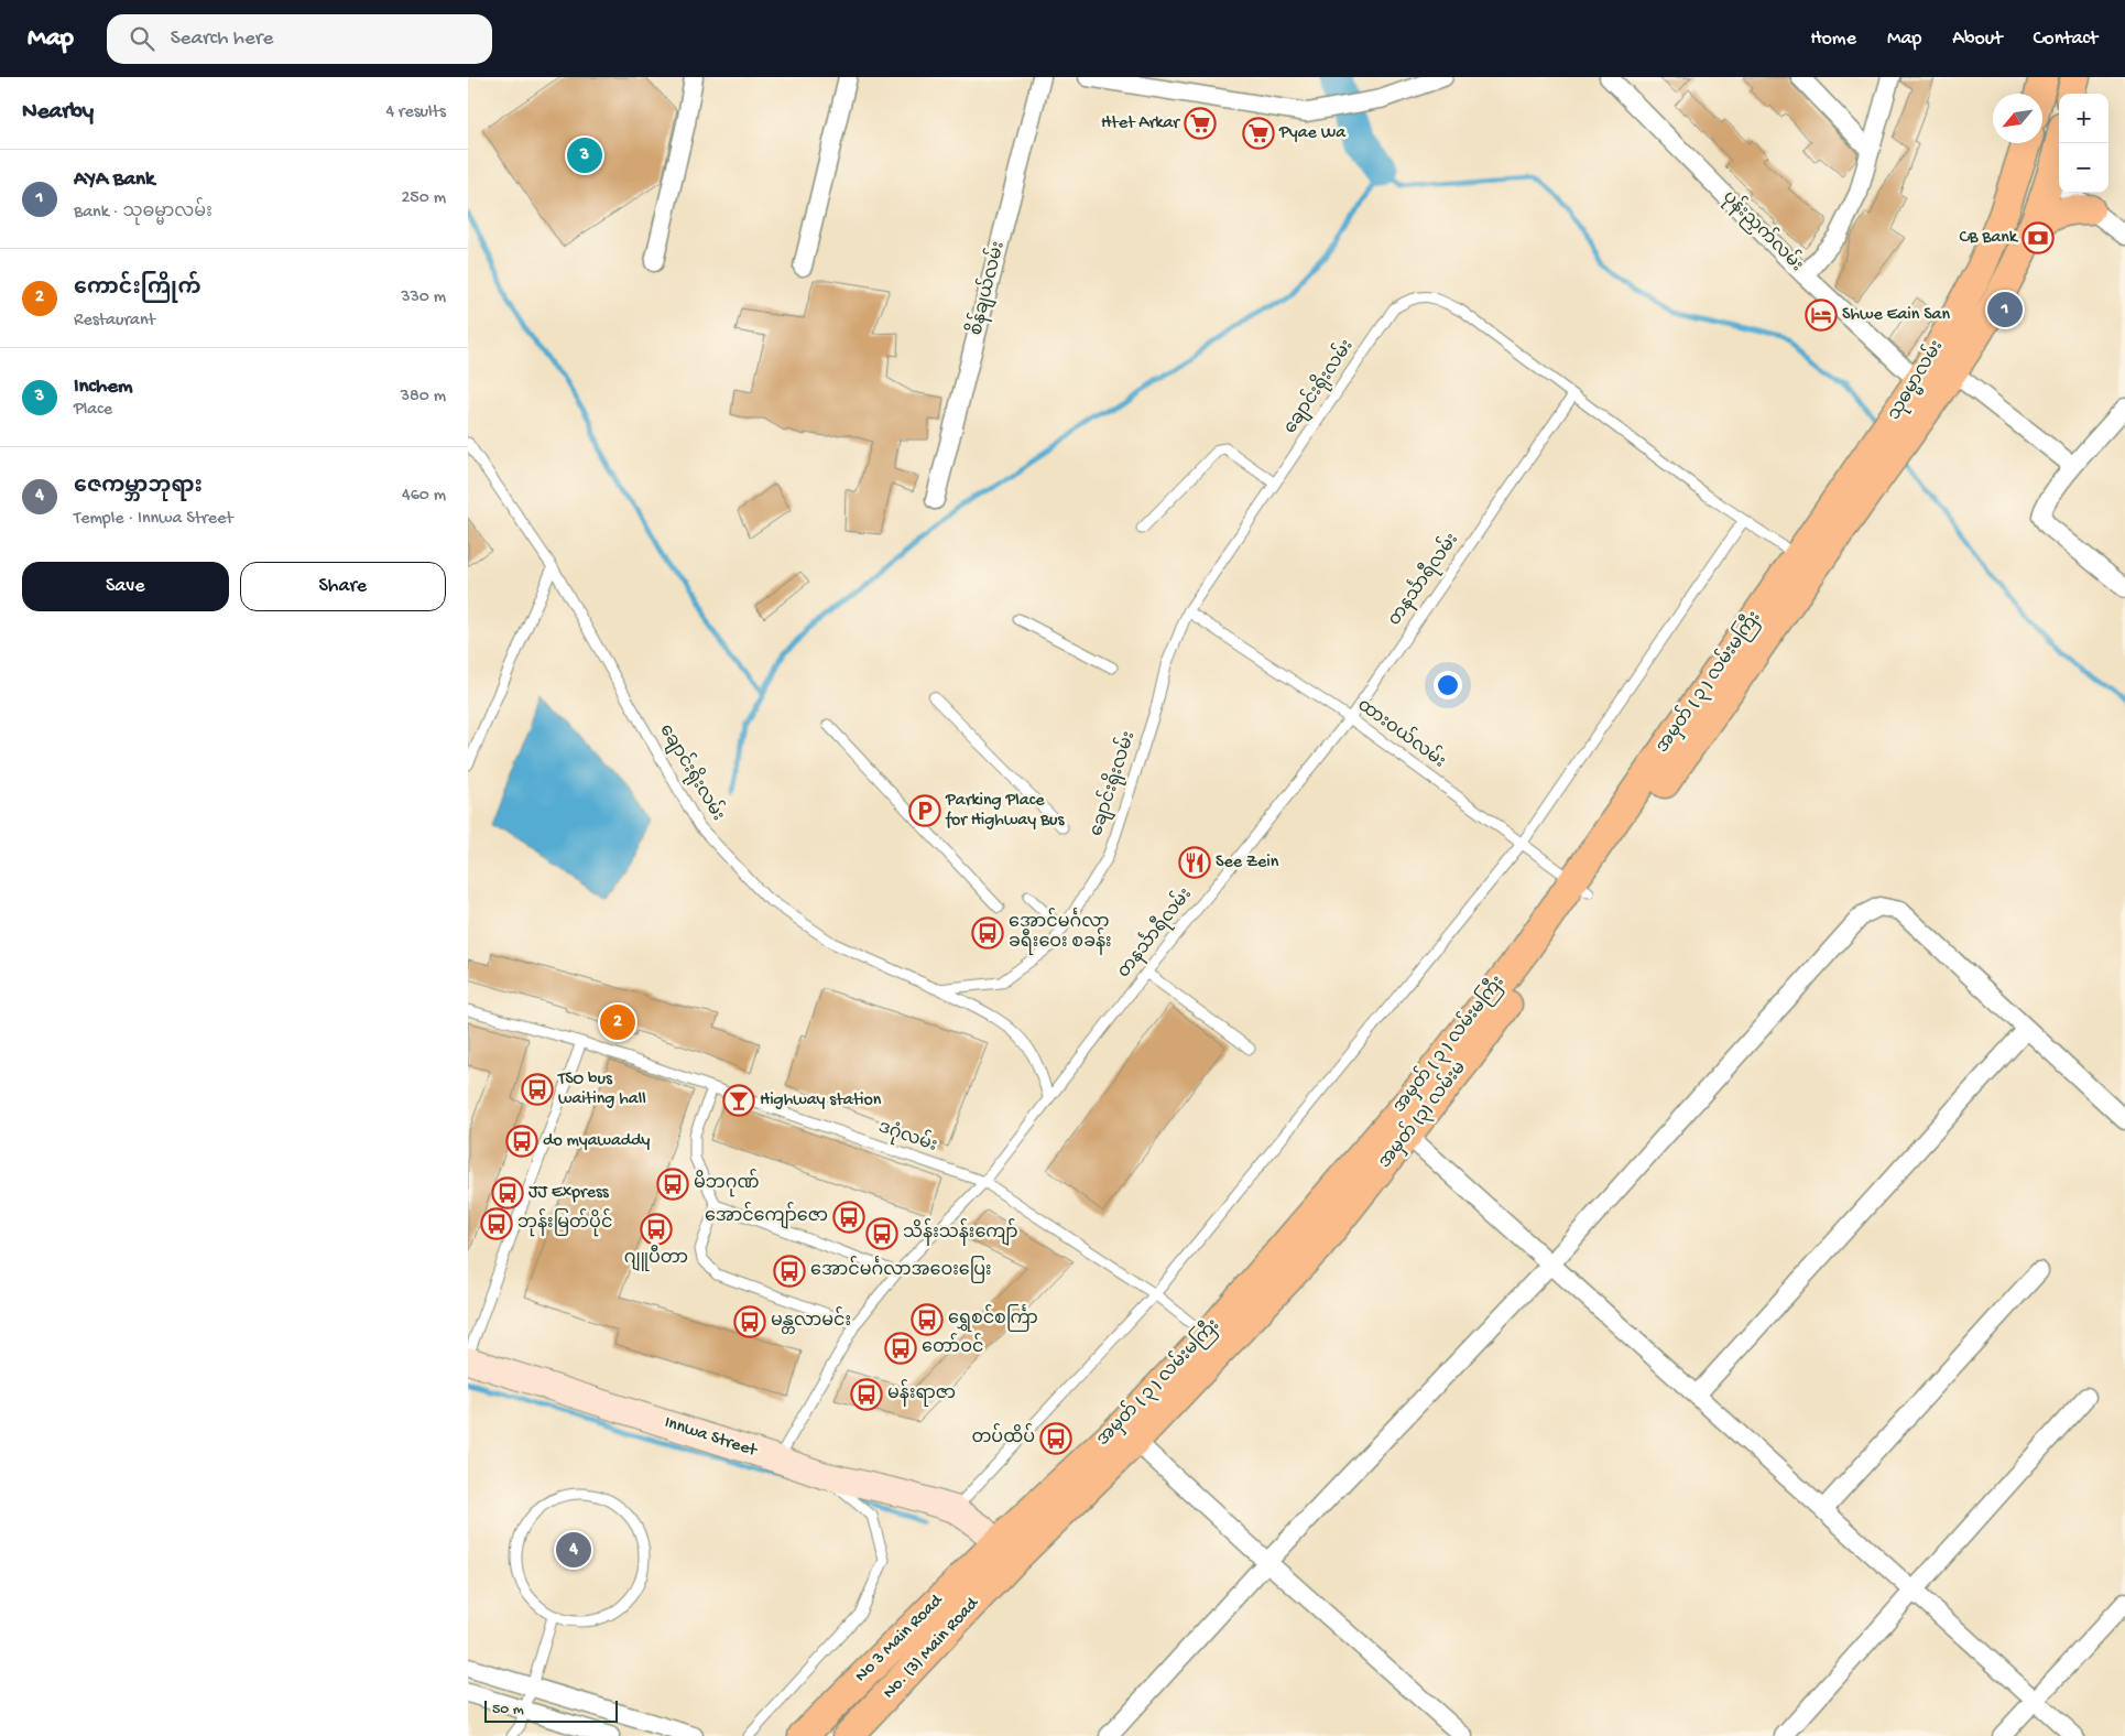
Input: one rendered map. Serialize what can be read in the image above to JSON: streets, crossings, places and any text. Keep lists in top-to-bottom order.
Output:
{
  "streets": {
    "main road": [
      "သုဓမ္မာလမ်း",
      "အမှတ် ( ၃ ) လမ်းမကြီး",
      "အမှတ် (၃) လမ်းမ",
      "No 3 Main Road",
      "No. (3) Main Road"
    ],
    "street": ["ပုန်းညှက်လမ်း", "စိန်ချယ်လမ်း", "Innwa Street"],
    "lane": [
      "ချောင်းရိုးလမ်း",
      "တနင်္သာရီလမ်း",
      "ထားဝယ်လမ်း",
      "ဒဂုံလမ်း"
    ]
  },
  "crossings": [
    ["ပုန်းညှက်လမ်း", "သုဓမ္မာလမ်း"],
    ["သုဓမ္မာလမ်း", "အမှတ် ( ၃ ) လမ်းမကြီး"],
    ["ချောင်းရိုးလမ်း", "တနင်္သာရီလမ်း"],
    ["ချောင်းရိုးလမ်း", "အမှတ် ( ၃ ) လမ်းမကြီး"],
    ["ချောင်းရိုးလမ်း", "ထားဝယ်လမ်း"],
    ["တနင်္သာရီလမ်း", "ထားဝယ်လမ်း"],
    ["တနင်္သာရီလမ်း", "ဒဂုံလမ်း"],
    ["တနင်္သာရီလမ်း", "Innwa Street"],
    ["အမှတ် ( ၃ ) လမ်းမကြီး", "ထားဝယ်လမ်း"],
    ["အမှတ် ( ၃ ) လမ်းမကြီး", "အမှတ် (၃) လမ်းမ"],
    ["အမှတ် ( ၃ ) လမ်းမကြီး", "ဒဂုံလမ်း"],
    ["အမှတ် ( ၃ ) လမ်းမကြီး", "Innwa Street"],
    ["အမှတ် ( ၃ ) လမ်းမကြီး", "No 3 Main Road"],
    ["အမှတ် ( ၃ ) လမ်းမကြီး", "No. (3) Main Road"],
    ["Innwa Street", "No 3 Main Road"],
    ["Innwa Street", "No. (3) Main Road"],
    ["No 3 Main Road", "No. (3) Main Road"]
  ],
  "places": {
    "supermarket": ["Htet Arkar", "Pyae Wa"],
    "bank": ["CB Bank"],
    "hotel": ["Shwe Eain San"],
    "parking": ["Parking Place for Highway Bus"],
    "restaurant": ["See Zein"],
    "bus stop": [
      "အောင်မင်္ဂလာ ခရီးဝေး စခန်း",
      "TSO bus waiting hall",
      "do myawaddy",
      "မိဘဂုဏ်",
      "JJ Express",
      "အောင်ကျော်ဇော",
      "ဘုန်းမြတ်ပိုင်",
      "ဂျူပီတာ",
      "သိန်းသန်းကျော်",
      "အောင်မင်္ဂလာအဝေးပြေး",
      "ရွှေစင်စင်္ကြာ",
      "မန္တလာမင်း",
      "တော်ဝင်",
      "မန်းရာဇာ",
      "တပ်ထိပ်"
    ],
    "bar": ["Highway station"]
  },
  "scale_bar": "50 m",
  "north": "bottom left",
  "page": {
    "header": "Map",
    "search": "Search here",
    "nav": [
      "Home",
      "Map",
      "About",
      "Contact"
    ],
    "heading": ["Nearby", "4 results"],
    "map_buttons": ["+", "−"],
    "pins": [
      "3",
      "1",
      "2",
      "4"
    ],
    "list": [
      {
        "mark": "1",
        "name": "AYA Bank",
        "note": "Bank · သုဓမ္မာလမ်း",
        "value": "250 m"
      },
      {
        "mark": "2",
        "name": "ကောင်းကြိုက်",
        "note": "Restaurant",
        "value": "330 m"
      },
      {
        "mark": "3",
        "name": "Inchem",
        "note": "Place",
        "value": "380 m"
      },
      {
        "mark": "4",
        "name": "ဇေကမ္ဘာဘုရား",
        "note": "Temple · Innwa Street",
        "value": "460 m"
      }
    ],
    "buttons": ["Save", "Share"],
    "scale": "50 m"
  }
}
